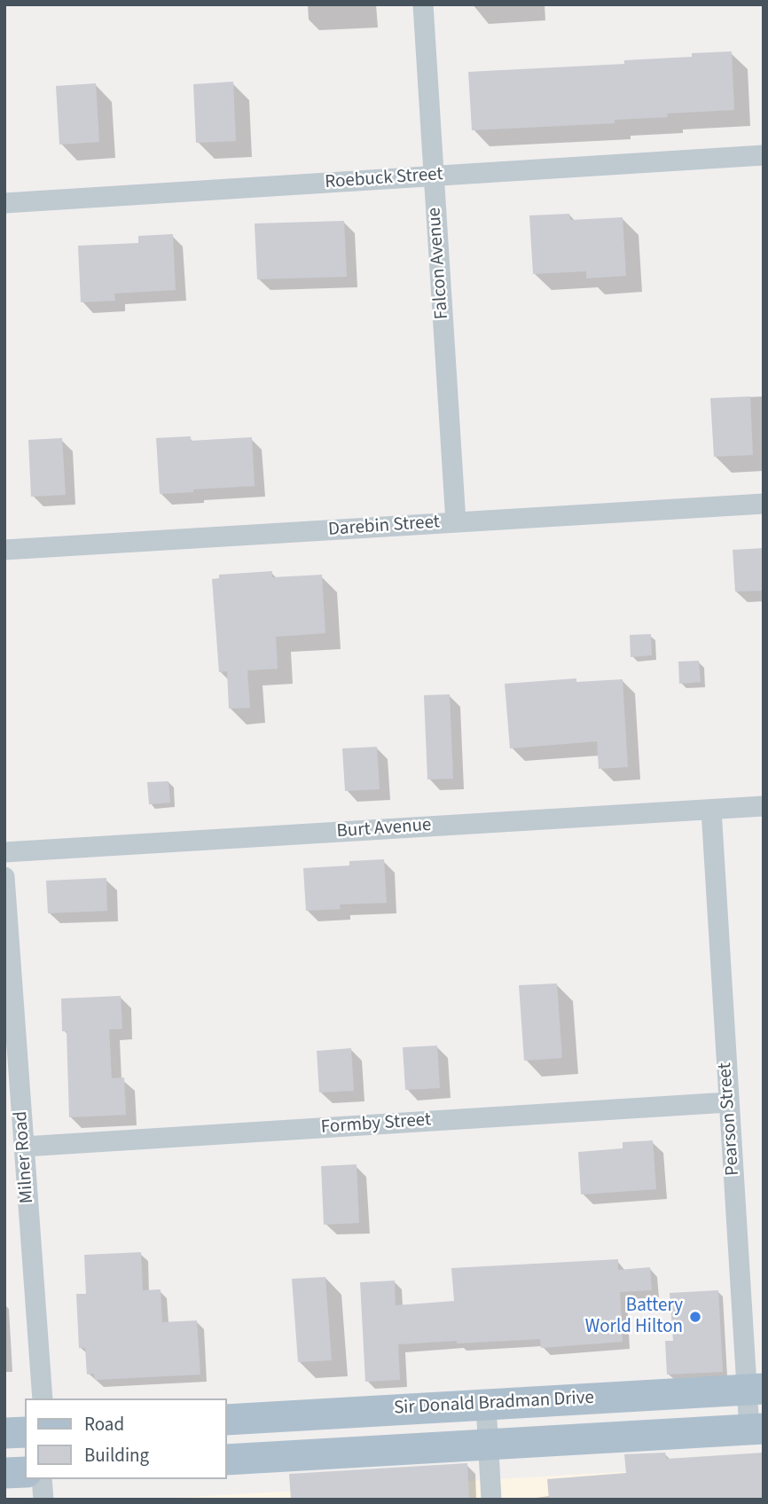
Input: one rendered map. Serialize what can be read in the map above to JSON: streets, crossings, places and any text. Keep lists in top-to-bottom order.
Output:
{
  "streets": {
    "main road": ["Sir Donald Bradman Drive"],
    "street": [
      "Roebuck Street",
      "Falcon Avenue",
      "Darebin Street",
      "Burt Avenue",
      "Pearson Street",
      "Formby Street",
      "Milner Road"
    ]
  },
  "crossings": [
    ["Roebuck Street", "Falcon Avenue"],
    ["Falcon Avenue", "Darebin Street"],
    ["Burt Avenue", "Pearson Street"],
    ["Pearson Street", "Formby Street"],
    ["Pearson Street", "Sir Donald Bradman Drive"],
    ["Formby Street", "Milner Road"]
  ],
  "places": ["Battery World Hilton"],
  "legend": ["Road", "Building"]
}
